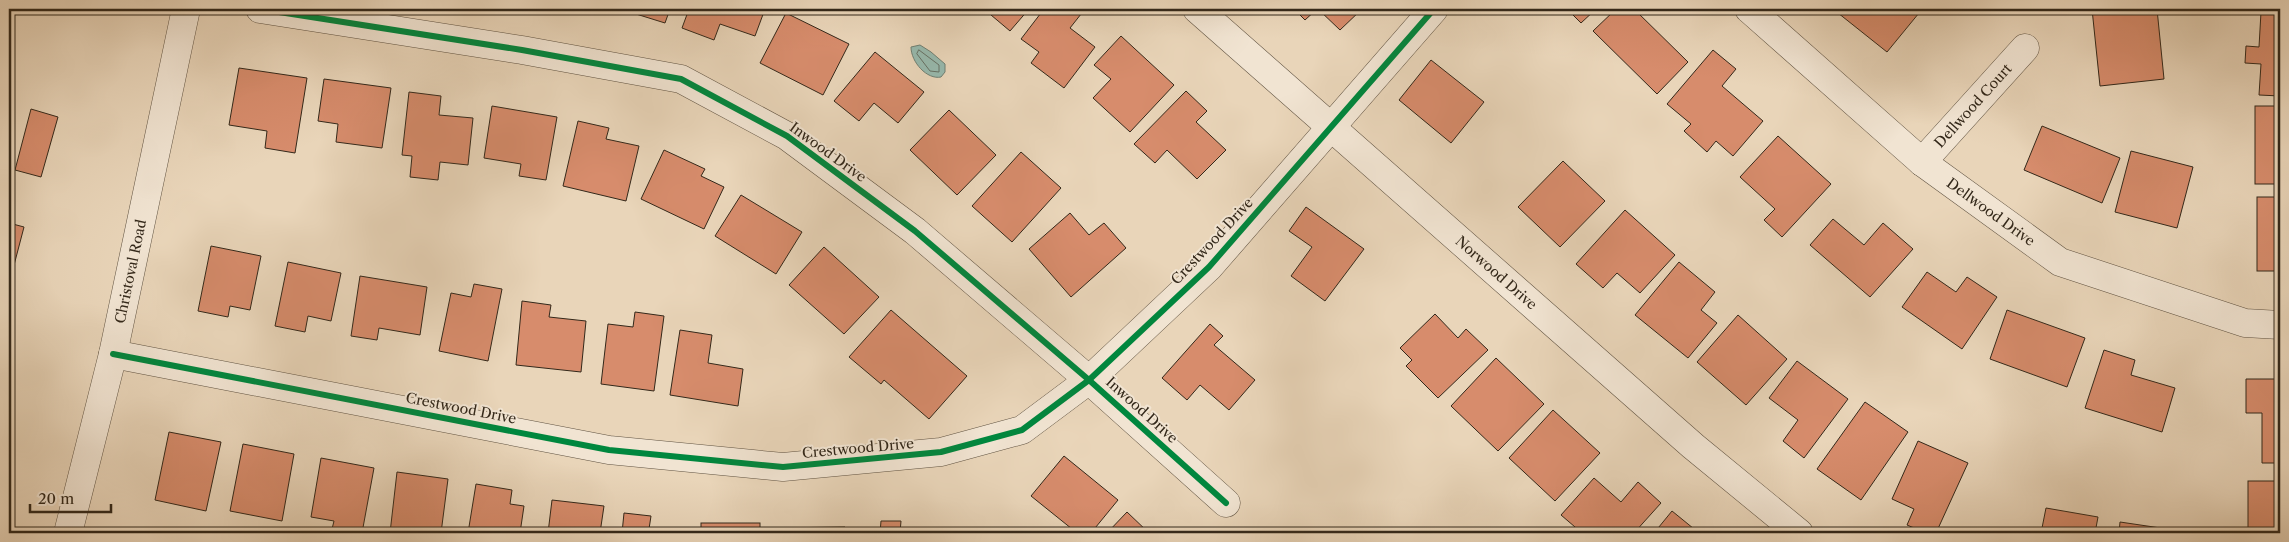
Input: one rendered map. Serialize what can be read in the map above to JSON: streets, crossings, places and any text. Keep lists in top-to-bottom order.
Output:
{
  "streets": {
    "street": [
      "Dellwood Court",
      "Inwood Drive",
      "Dellwood Drive",
      "Crestwood Drive",
      "Christoval Road",
      "Norwood Drive"
    ]
  },
  "crossings": [
    ["Dellwood Court", "Dellwood Drive"],
    ["Inwood Drive", "Crestwood Drive"],
    ["Crestwood Drive", "Christoval Road"],
    ["Crestwood Drive", "Norwood Drive"]
  ],
  "scale_bar": "20 m"
}
